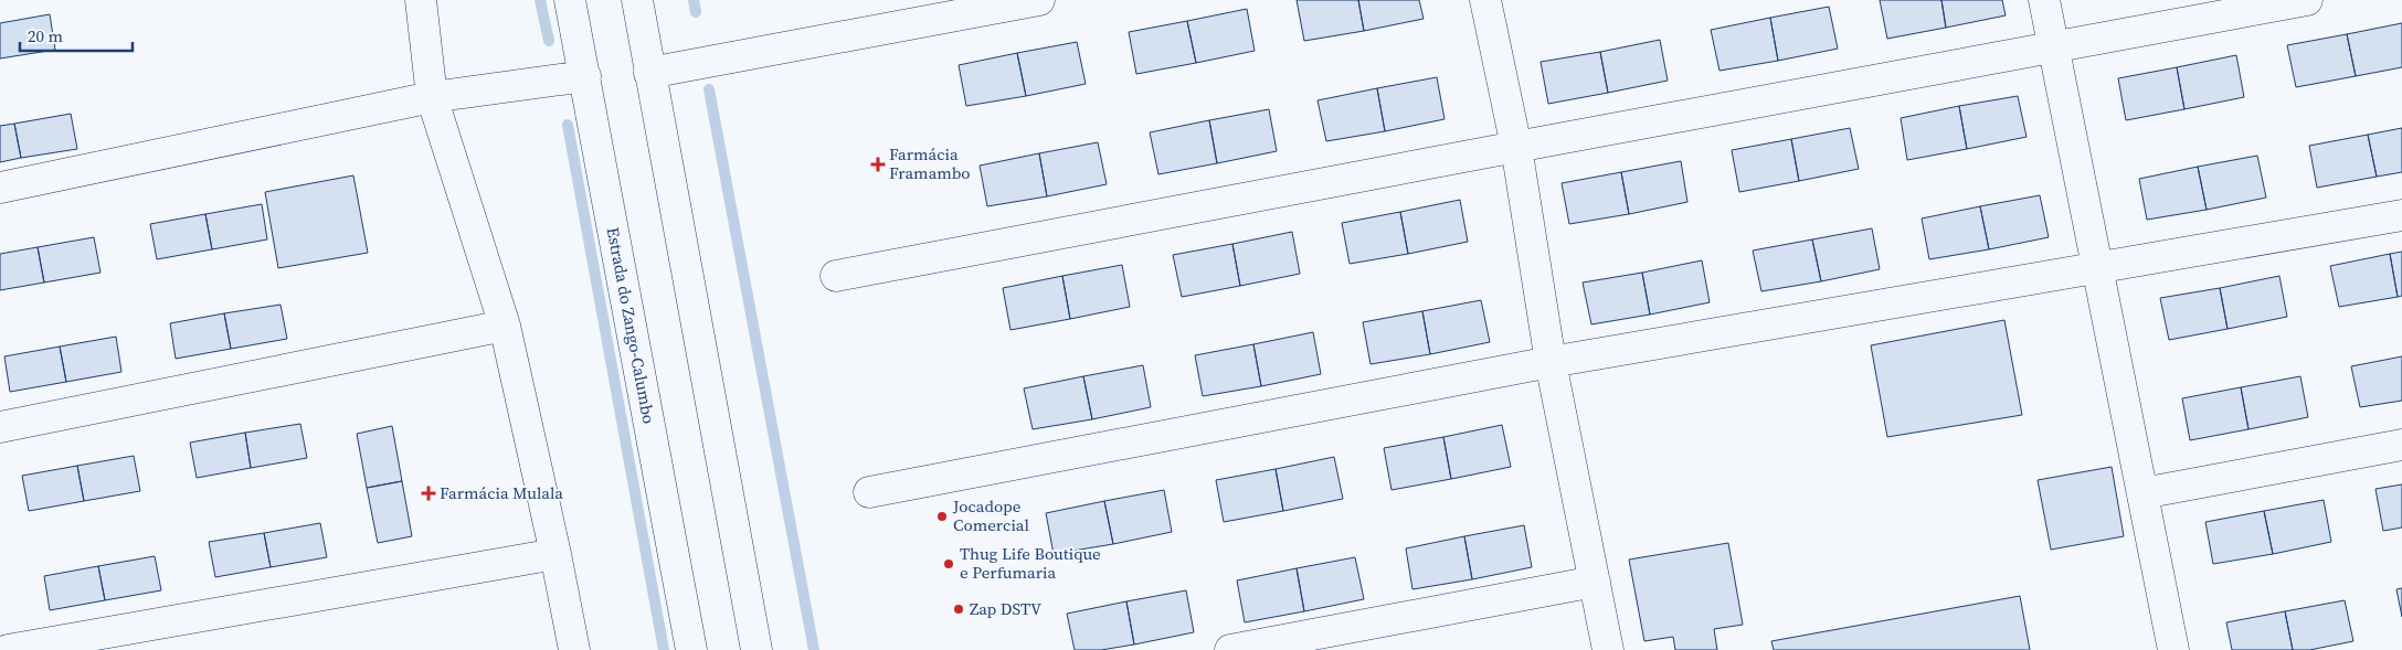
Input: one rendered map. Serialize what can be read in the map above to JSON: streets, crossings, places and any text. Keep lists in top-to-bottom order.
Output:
{
  "streets": {
    "street": ["Estrada do Zango-Calumbo"]
  },
  "places": {
    "health": ["Farmácia Framambo", "Farmácia Mulala"],
    "other": ["Jocadope Comercial", "Thug Life Boutique e Perfumaria", "Zap DSTV"]
  },
  "scale_bar": "20 m"
}
